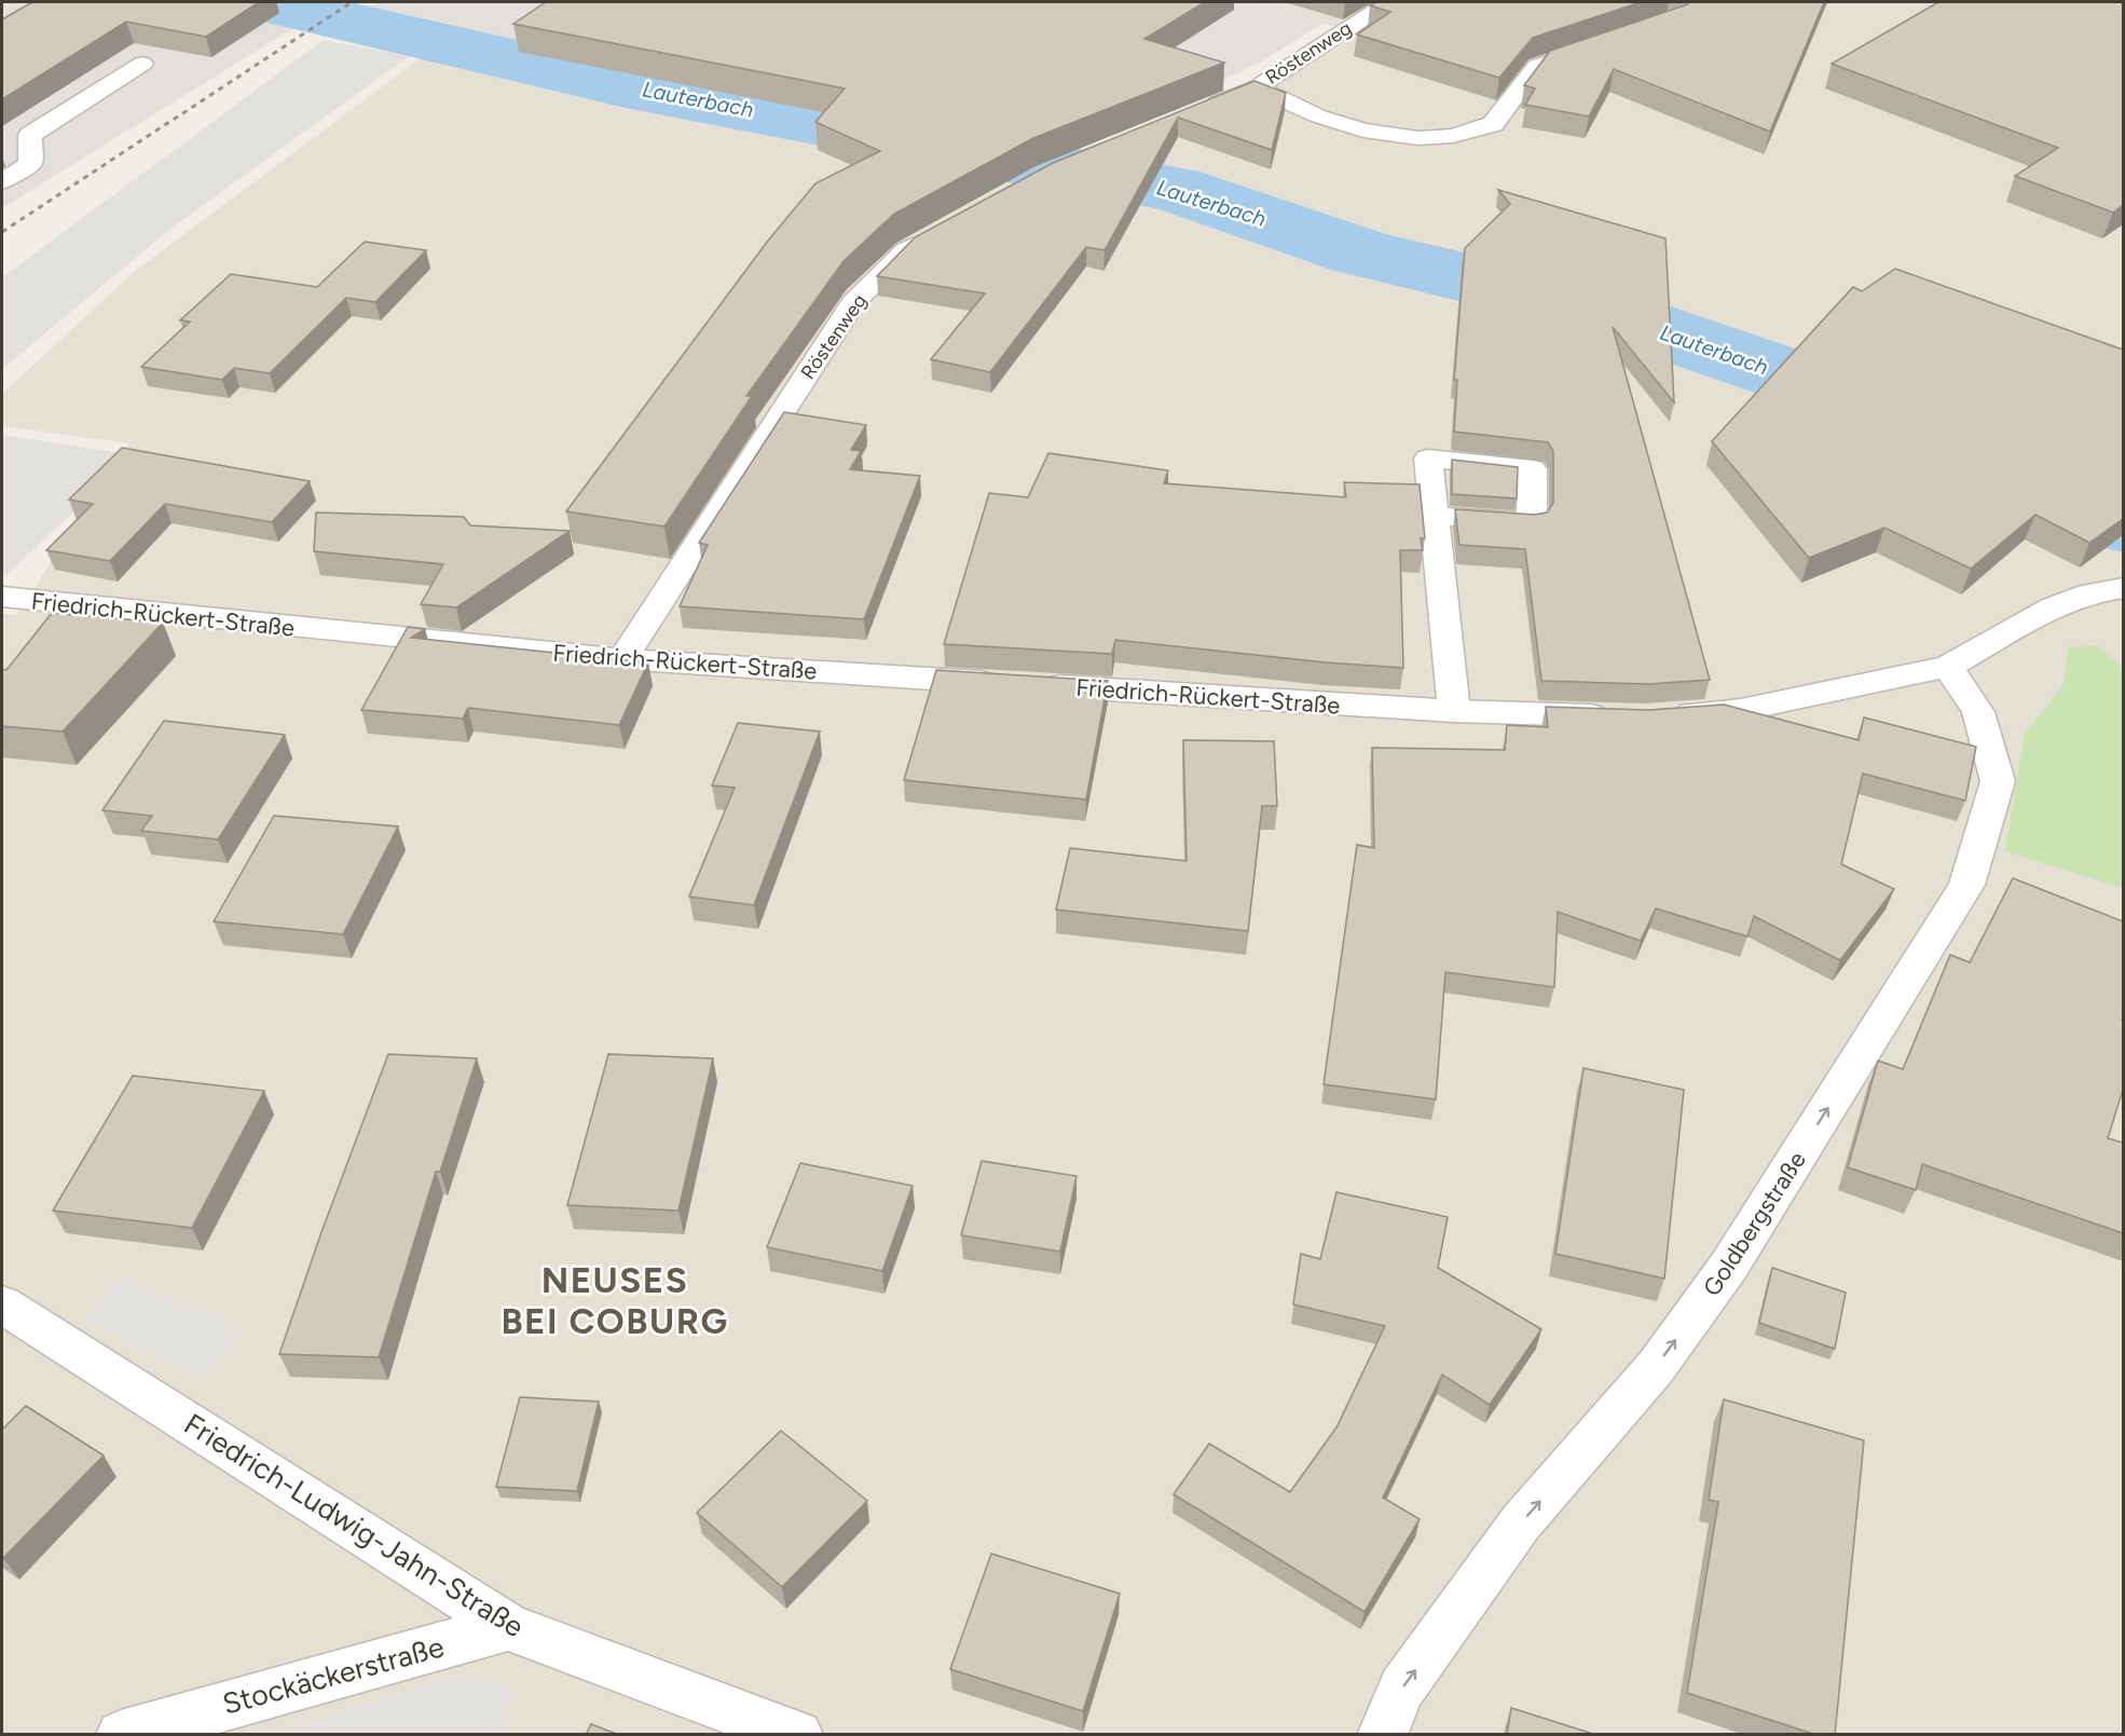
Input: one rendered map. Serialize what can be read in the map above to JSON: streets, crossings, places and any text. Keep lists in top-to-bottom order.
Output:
{
  "streets": {
    "street": [
      "Röstenweg",
      "Friedrich-Rückert-Straße",
      "Goldbergstraße",
      "Friedrich-Ludwig-Jahn-Straße",
      "Stockäckerstraße"
    ]
  },
  "crossings": [
    ["Röstenweg", "Friedrich-Rückert-Straße"],
    ["Friedrich-Ludwig-Jahn-Straße", "Stockäckerstraße"]
  ],
  "one_way": ["Goldbergstraße"],
  "districts": ["NEUSES BEI COBURG"],
  "water": ["Lauterbach"]
}
